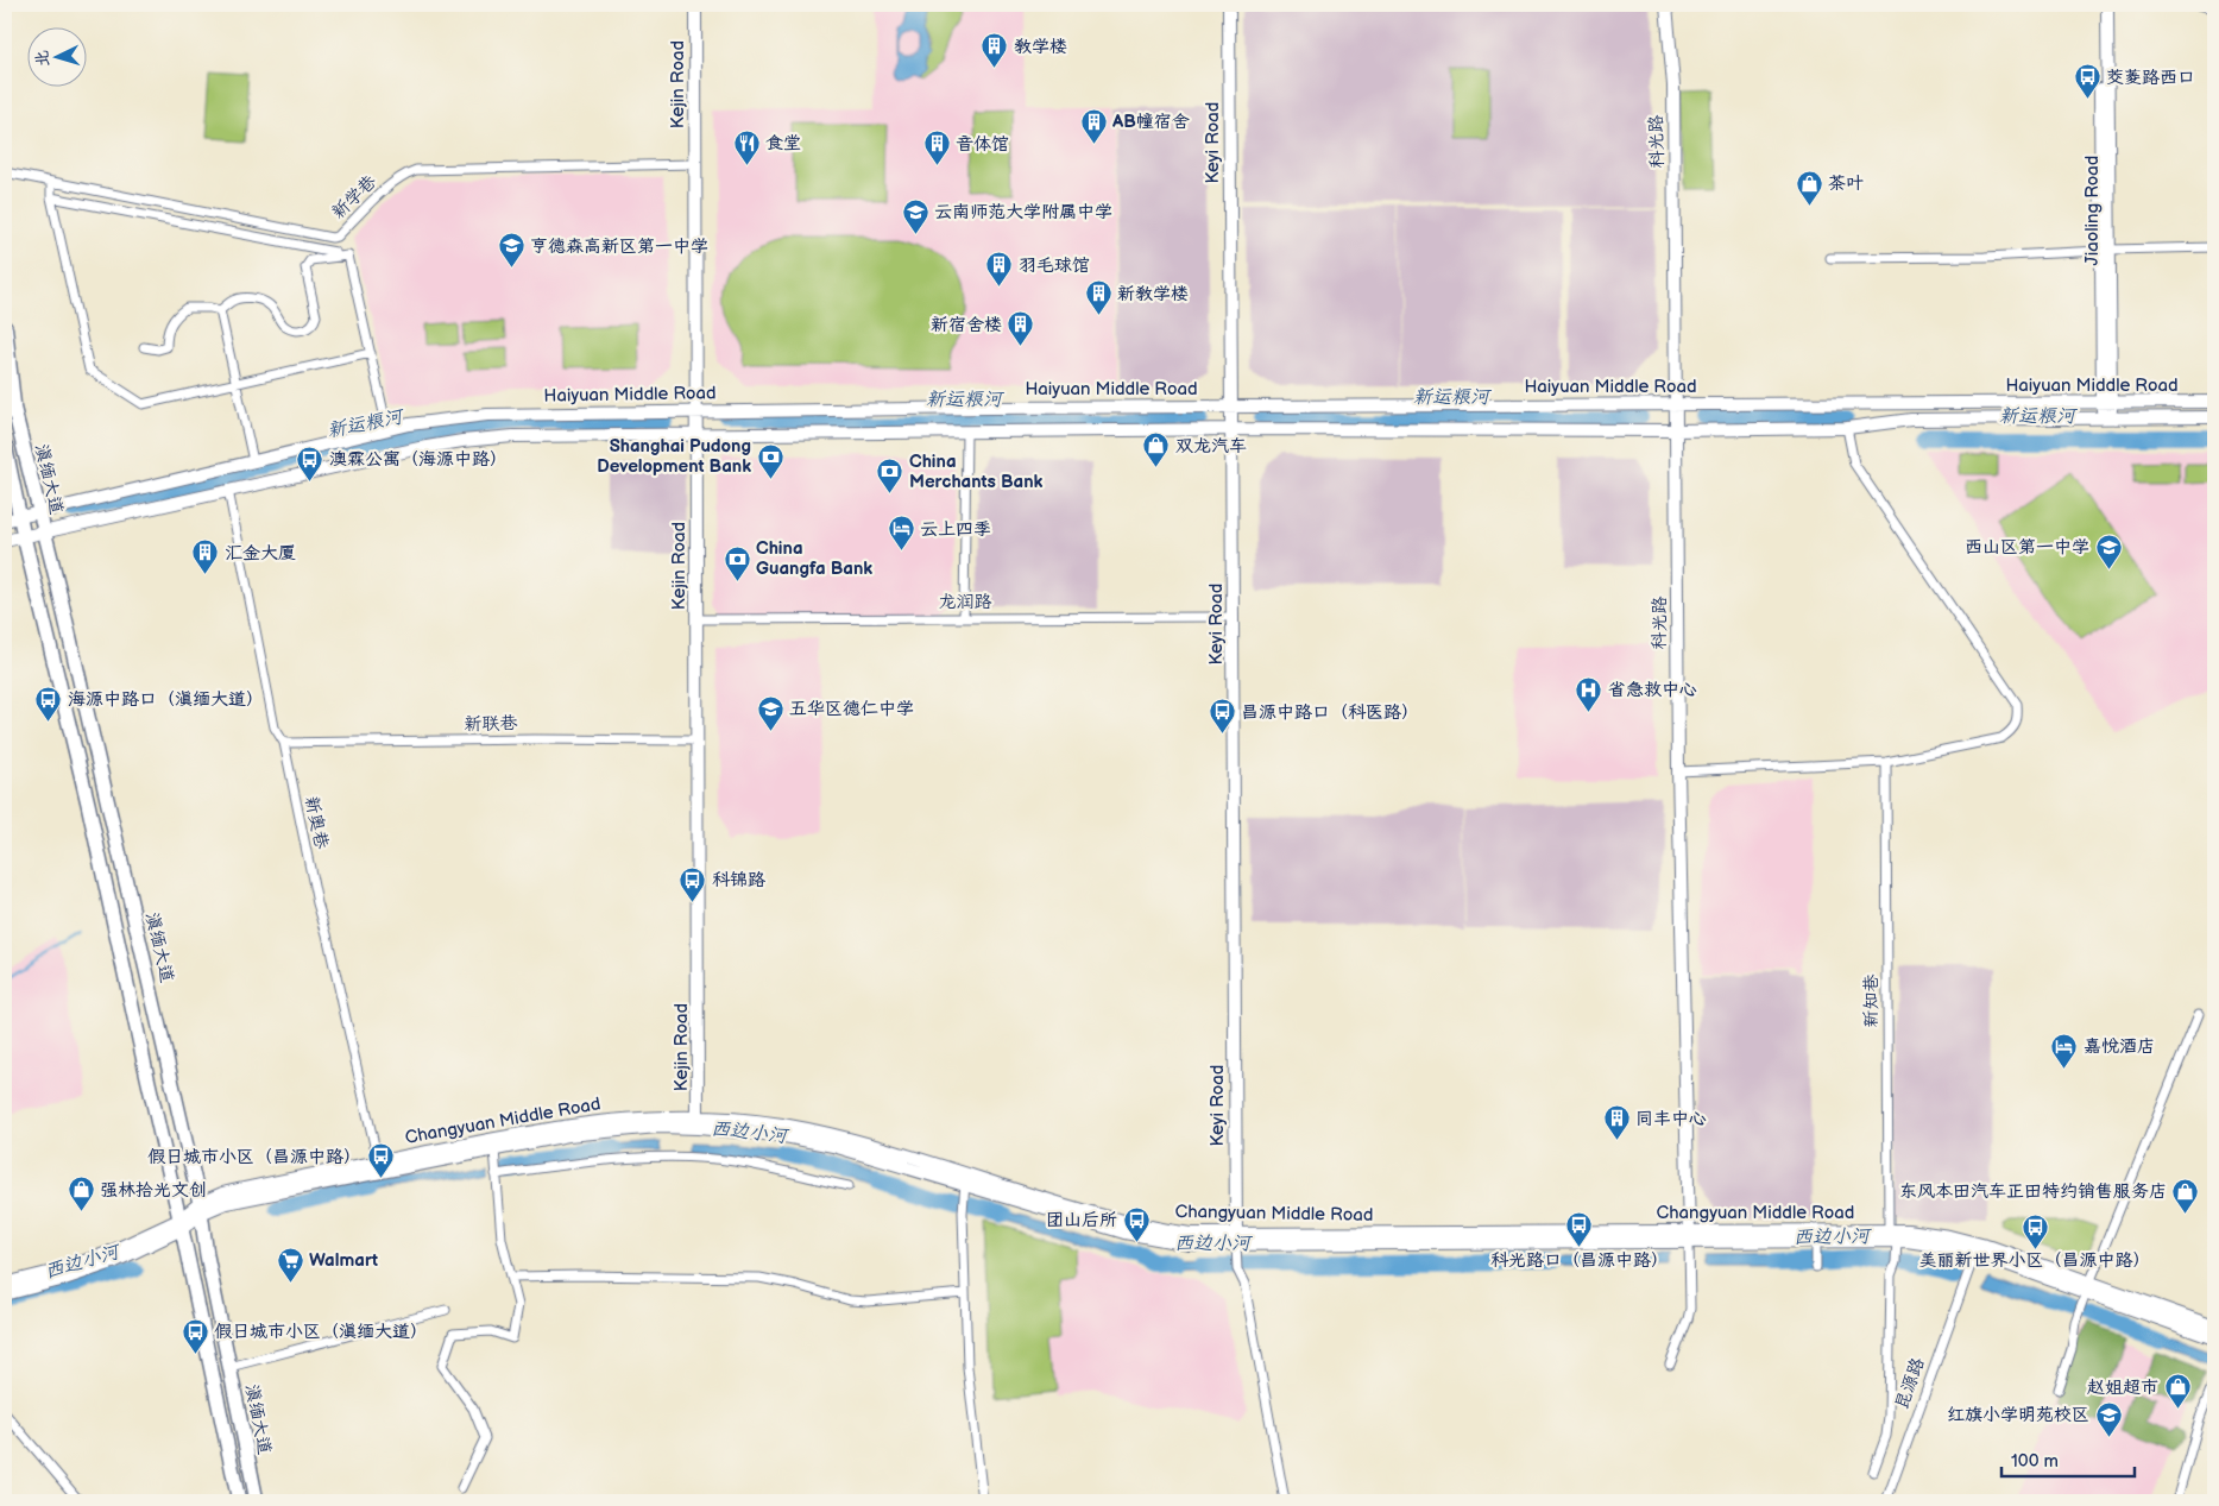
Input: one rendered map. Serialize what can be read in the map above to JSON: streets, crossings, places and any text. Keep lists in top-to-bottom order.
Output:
{
  "streets": {
    "main road": [
      "Kejin Road",
      "科光路",
      "Keyi Road",
      "Jiaoling Road",
      "Haiyuan Middle Road",
      "滇缅大道",
      "Changyuan Middle Road"
    ],
    "street": [
      "新学巷",
      "龙润路",
      "新联巷",
      "新奥巷",
      "新知巷",
      "昆源路"
    ]
  },
  "crossings": [
    ["Kejin Road", "新学巷"],
    ["Kejin Road", "Haiyuan Middle Road"],
    ["Kejin Road", "龙润路"],
    ["Kejin Road", "新联巷"],
    ["Kejin Road", "Changyuan Middle Road"],
    ["科光路", "Haiyuan Middle Road"],
    ["科光路", "Changyuan Middle Road"],
    ["Keyi Road", "Haiyuan Middle Road"],
    ["Keyi Road", "龙润路"],
    ["Keyi Road", "Changyuan Middle Road"],
    ["Jiaoling Road", "Haiyuan Middle Road"],
    ["Haiyuan Middle Road", "滇缅大道"],
    ["Haiyuan Middle Road", "新奥巷"],
    ["滇缅大道", "Changyuan Middle Road"],
    ["新联巷", "新奥巷"],
    ["新奥巷", "Changyuan Middle Road"],
    ["新知巷", "Changyuan Middle Road"],
    ["Changyuan Middle Road", "昆源路"]
  ],
  "water": ["新运粮河", "西边小河"],
  "places": {
    "building": [
      "教学楼",
      "AB幢宿舍",
      "音体馆",
      "羽毛球馆",
      "新教学楼",
      "新宿舍楼",
      "汇金大厦",
      "同丰中心"
    ],
    "bus stop": [
      "茭菱路西口",
      "澳霖公寓（海源中路）",
      "海源中路口（滇缅大道）",
      "昌源中路口（科医路）",
      "科锦路",
      "假日城市小区（昌源中路）",
      "团山后所",
      "科光路口（昌源中路）",
      "美丽新世界小区（昌源中路）",
      "假日城市小区（滇缅大道）"
    ],
    "restaurant": ["食堂"],
    "shop": [
      "茶叶",
      "双龙汽车",
      "强林拾光文创",
      "东风本田汽车正田特约销售服务店",
      "赵姐超市"
    ],
    "school or university": [
      "云南师范大学附属中学",
      "亨德森高新区第一中学",
      "西山区第一中学",
      "五华区德仁中学",
      "红旗小学明苑校区"
    ],
    "bank": ["Shanghai Pudong Development Bank", "China Merchants Bank", "China Guangfa Bank"],
    "hotel": ["云上四季", "嘉悦酒店"],
    "hospital": ["省急救中心"],
    "supermarket": ["Walmart"]
  },
  "scale_bar": "100 m",
  "north": "left"
}
